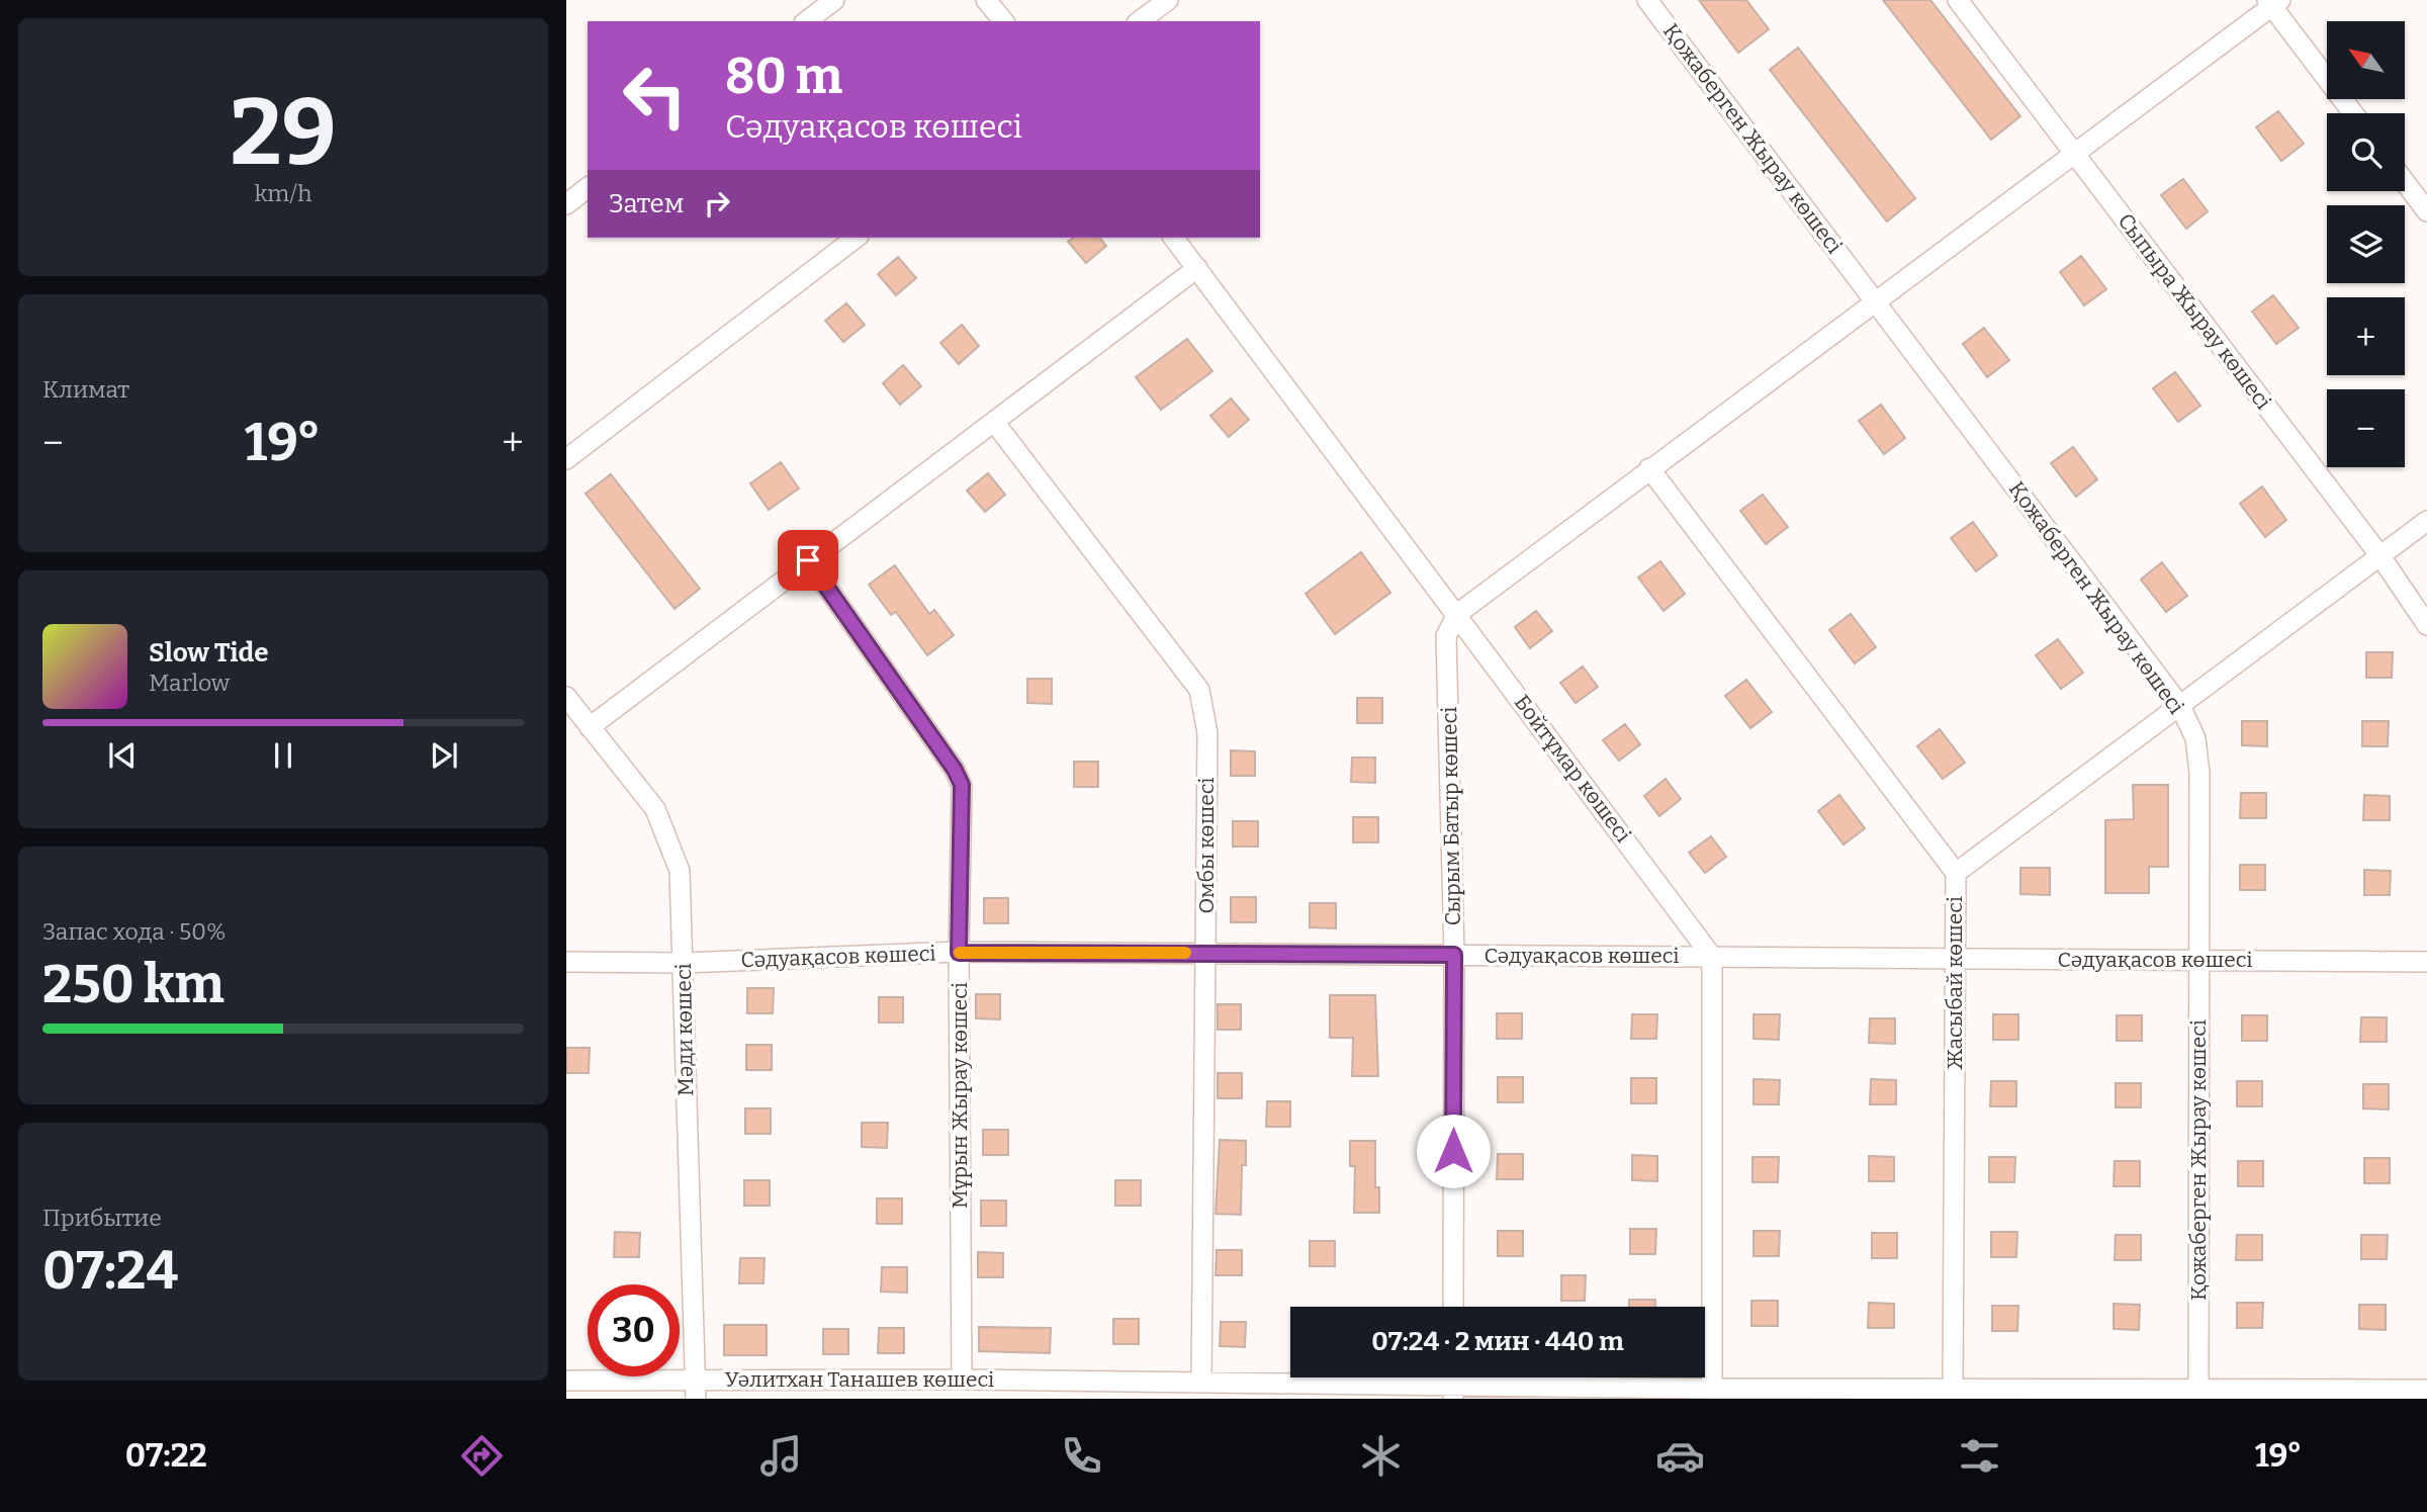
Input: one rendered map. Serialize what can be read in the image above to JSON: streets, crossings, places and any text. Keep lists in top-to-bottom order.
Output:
{
  "streets": {
    "street": [
      "Қожаберген Жырау көшесі",
      "Сыпыра Жырау көшесі",
      "Бойтұмар көшесі",
      "Сырым Батыр көшесі",
      "Омбы көшесі",
      "Сәдуақасов көшесі",
      "Жасыбай көшесі",
      "Мәди көшесі",
      "Мұрын Жырау көшесі",
      "Уәлитхан Танашев көшесі"
    ]
  },
  "crossings": [
    ["Қожаберген Жырау көшесі", "Сәдуақасов көшесі"],
    ["Қожаберген Жырау көшесі", "Уәлитхан Танашев көшесі"],
    ["Бойтұмар көшесі", "Сырым Батыр көшесі"],
    ["Бойтұмар көшесі", "Сәдуақасов көшесі"],
    ["Сырым Батыр көшесі", "Сәдуақасов көшесі"],
    ["Омбы көшесі", "Сәдуақасов көшесі"],
    ["Омбы көшесі", "Уәлитхан Танашев көшесі"],
    ["Сәдуақасов көшесі", "Жасыбай көшесі"],
    ["Сәдуақасов көшесі", "Мәди көшесі"],
    ["Сәдуақасов көшесі", "Мұрын Жырау көшесі"],
    ["Жасыбай көшесі", "Уәлитхан Танашев көшесі"],
    ["Мәди көшесі", "Уәлитхан Танашев көшесі"],
    ["Мұрын Жырау көшесі", "Уәлитхан Танашев көшесі"]
  ],
  "north": "top left",
  "page": {
    "tile": [
      ["29", "km/h"],
      "Климат",
      ["Запас хода · 50%", "250 km"],
      ["Прибытие", "07:24"]
    ],
    "map_buttons": ["+", "−"],
    "turn": ["80 m", "Сәдуақасов көшесі"],
    "then": "Затем",
    "heat": ["−", "19°", "+"],
    "song": ["Slow Tide", "Marlow"],
    "limit": "30",
    "trip": "07:24 · 2 мин · 440 m",
    "tabs": ["07:22", "19°"]
  }
}
